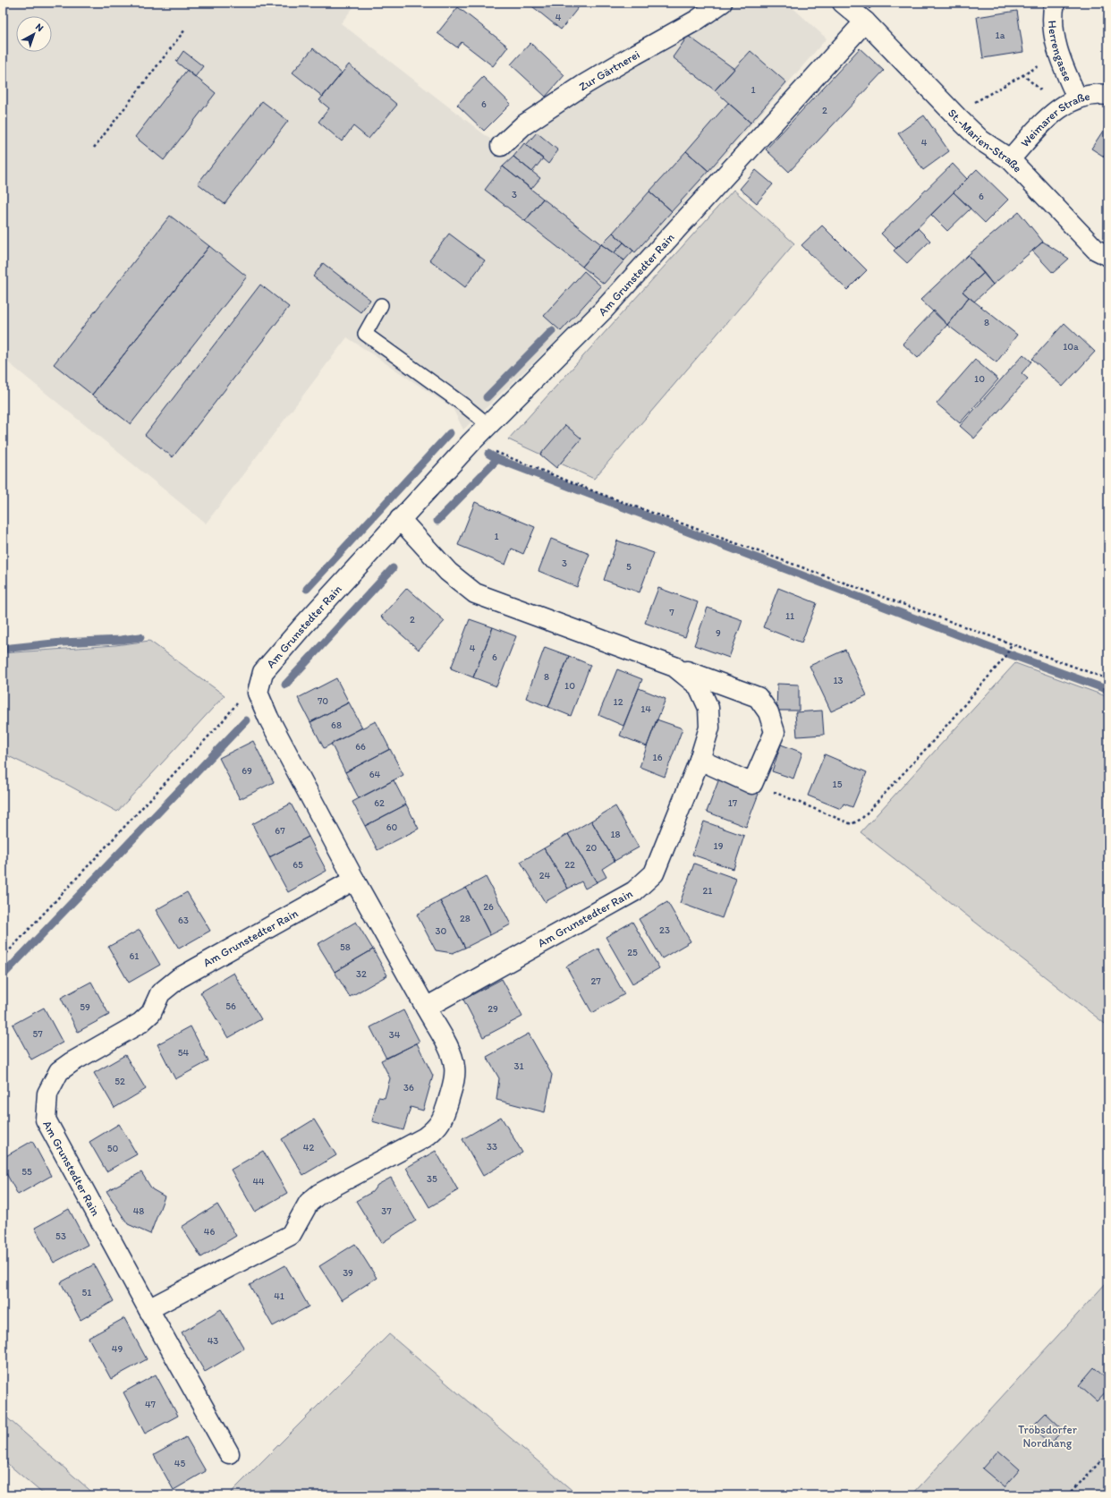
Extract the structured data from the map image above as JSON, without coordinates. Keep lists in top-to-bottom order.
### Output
{
  "streets": {
    "street": [
      "Herrengasse",
      "Zur Gärtnerei",
      "Weimarer Straße",
      "St.-Marien-Straße",
      "Am Grunstedter Rain"
    ]
  },
  "crossings": [
    ["Herrengasse", "Weimarer Straße"],
    ["Weimarer Straße", "St.-Marien-Straße"],
    ["St.-Marien-Straße", "Am Grunstedter Rain"]
  ],
  "parks": ["Tröbsdorfer Nordhang"],
  "house_numbers": [
    "4",
    "1a",
    "1",
    "6",
    "2",
    "4",
    "3",
    "6",
    "8",
    "10a",
    "10",
    "1",
    "3",
    "5",
    "7",
    "11",
    "2",
    "9",
    "4",
    "6",
    "8",
    "13",
    "10",
    "70",
    "12",
    "14",
    "68",
    "66",
    "16",
    "69",
    "64",
    "15",
    "62",
    "17",
    "60",
    "67",
    "18",
    "19",
    "20",
    "65",
    "22",
    "24",
    "21",
    "26",
    "28",
    "63",
    "23",
    "30",
    "58",
    "25",
    "61",
    "32",
    "27",
    "56",
    "59",
    "29",
    "57",
    "34",
    "54",
    "31",
    "52",
    "36",
    "33",
    "42",
    "50",
    "55",
    "35",
    "44",
    "48",
    "37",
    "46",
    "53",
    "39",
    "51",
    "41",
    "43",
    "49",
    "47",
    "45"
  ],
  "north": "top right"
}
